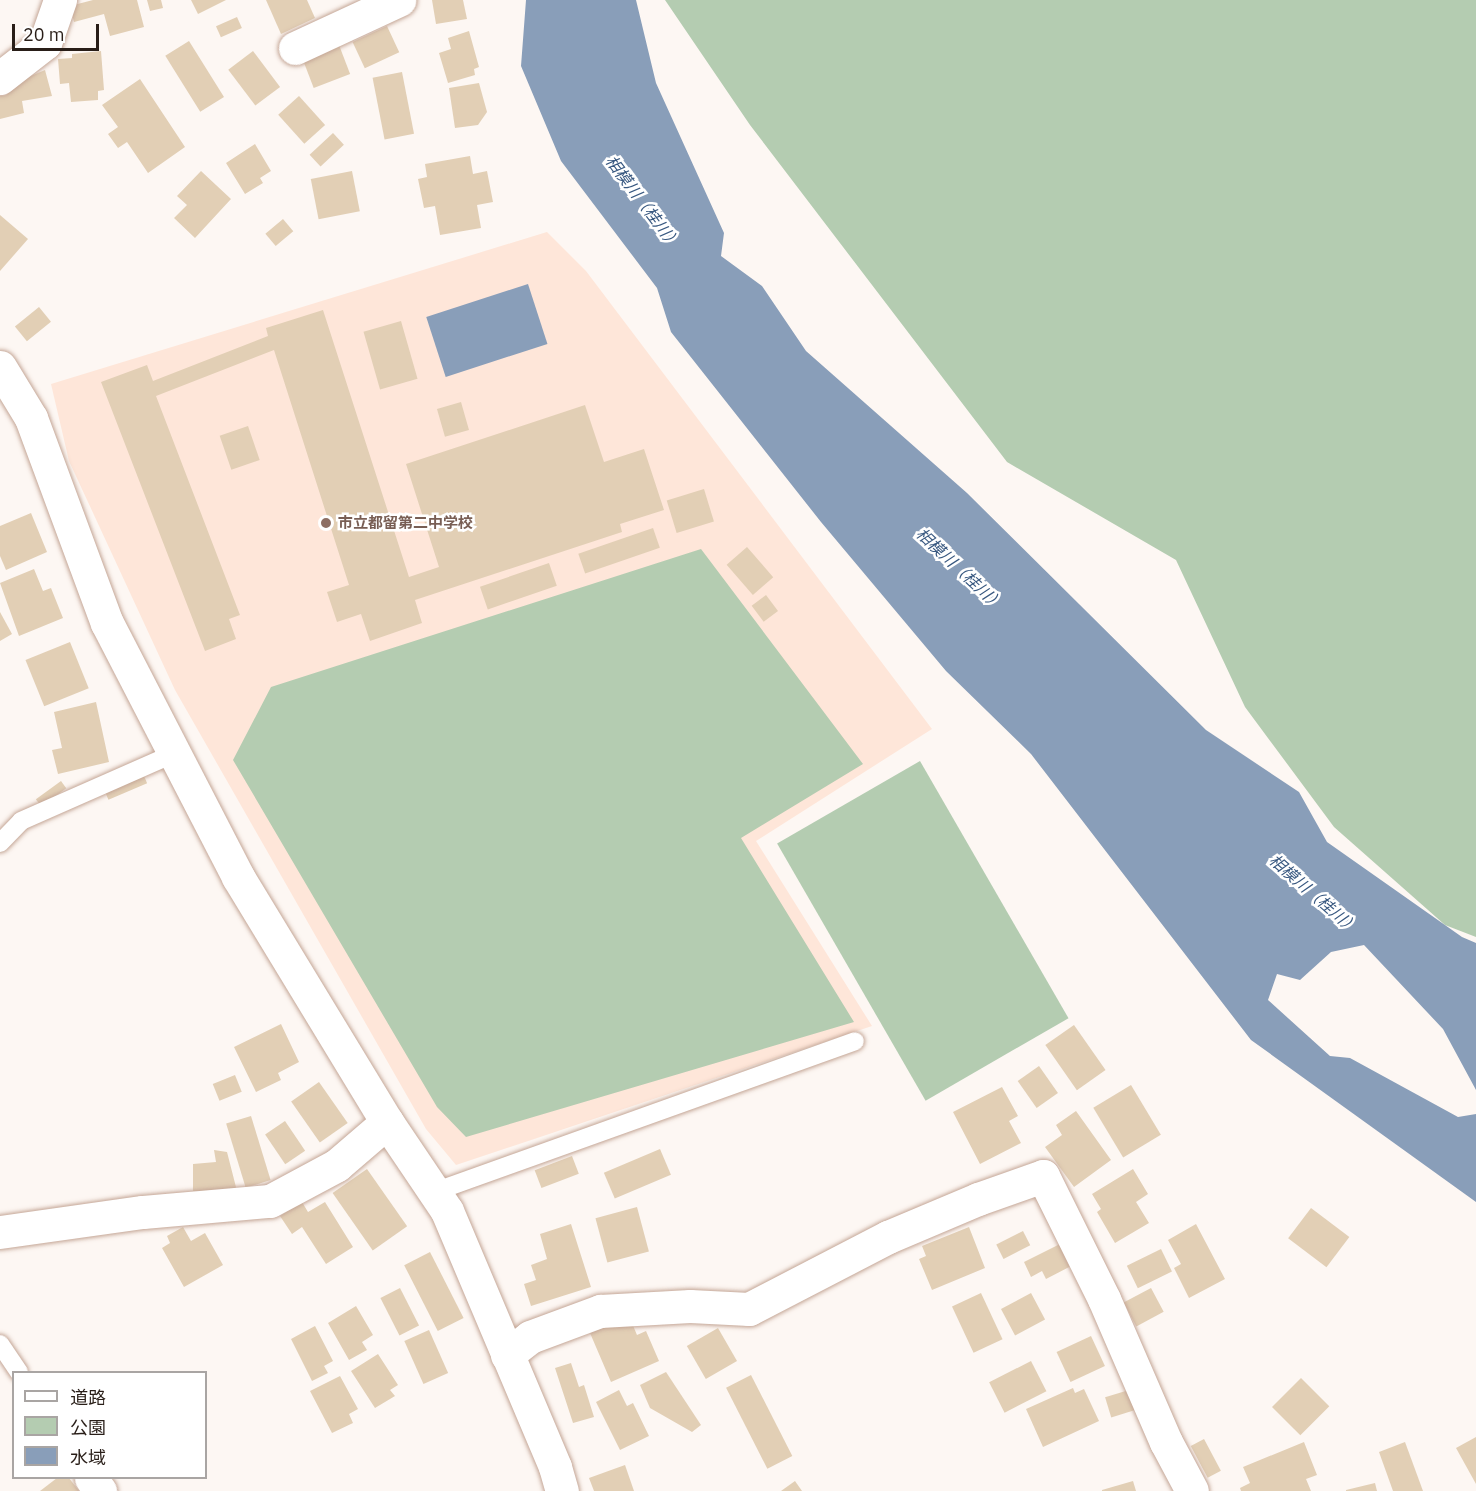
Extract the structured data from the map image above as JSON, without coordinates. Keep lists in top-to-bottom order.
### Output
{
  "water": ["相模川（桂川）"],
  "places": ["市立都留第二中学校"],
  "legend": ["道路", "公園", "水域"],
  "scale_bar": "20 m"
}
